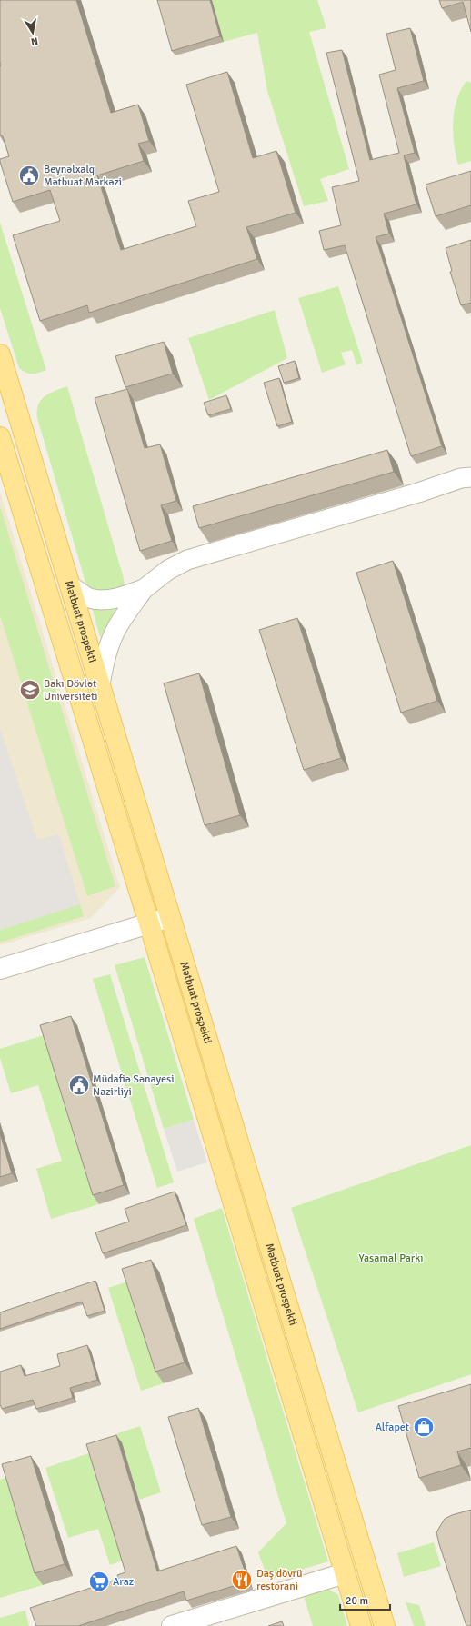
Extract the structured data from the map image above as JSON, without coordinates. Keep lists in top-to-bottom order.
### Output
{
  "streets": {
    "main road": ["Mətbuat prospekti"]
  },
  "parks": ["Yasamal Parkı"],
  "places": {
    "public building": ["Beynəlxalq Mətbuat Mərkəzi", "Müdafiə Sənayesi Nazirliyi"],
    "school or university": ["Bakı Dövlət Universiteti"],
    "shop": ["Alfapet"],
    "restaurant": ["Daş dövrü restorani"],
    "supermarket": ["Araz"]
  },
  "scale_bar": "20 m",
  "north": "bottom"
}
